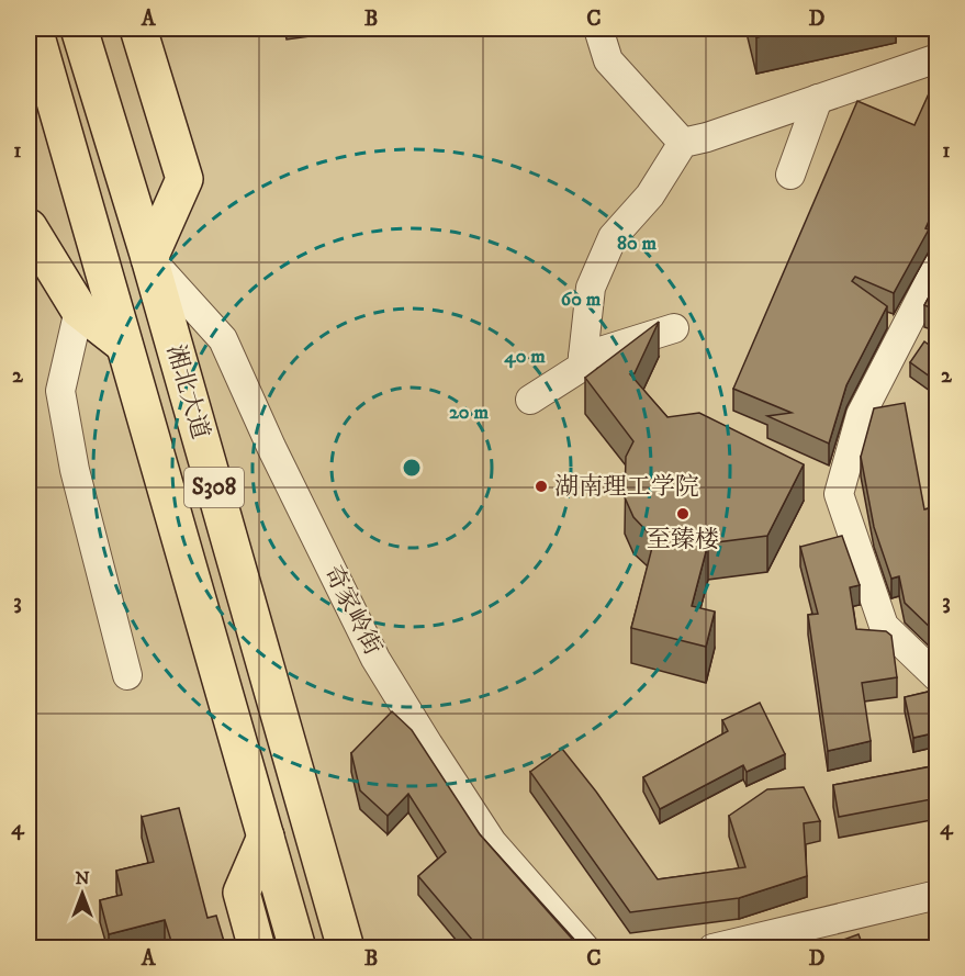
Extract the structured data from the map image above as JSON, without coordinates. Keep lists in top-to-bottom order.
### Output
{
  "streets": {
    "main road": ["湘北大道", "S308"],
    "street": ["奇家岭街"]
  },
  "crossings": [
    ["湘北大道", "奇家岭街"]
  ],
  "places": ["湖南理工学院", "至臻楼"],
  "north": "top",
  "grid": {
    "columns": [
      "A",
      "B",
      "C",
      "D"
    ],
    "rows": [
      "1",
      "2",
      "3",
      "4"
    ]
  },
  "rings": [
    "80 m",
    "60 m",
    "40 m",
    "20 m"
  ]
}
